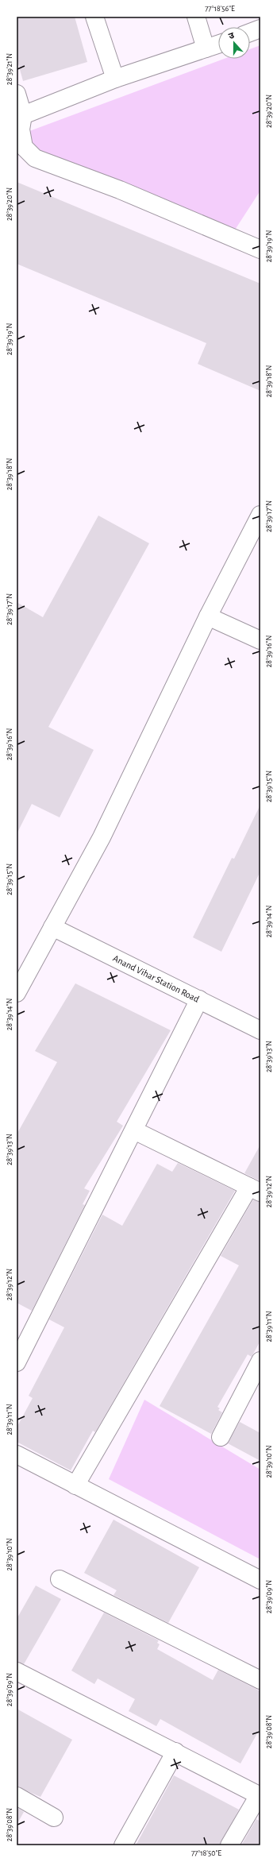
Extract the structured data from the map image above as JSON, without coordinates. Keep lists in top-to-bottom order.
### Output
{
  "streets": {
    "street": ["Anand Vihar Station Road"]
  },
  "north": "top",
  "coordinates": [
    "77°18'56\"E",
    "28°39'21\"N",
    "28°39'20\"N",
    "28°39'19\"N",
    "28°39'18\"N",
    "28°39'17\"N",
    "28°39'16\"N",
    "28°39'15\"N",
    "28°39'14\"N",
    "28°39'13\"N",
    "28°39'12\"N",
    "28°39'11\"N",
    "28°39'10\"N",
    "28°39'09\"N",
    "28°39'08\"N",
    "77°18'50\"E"
  ]
}
